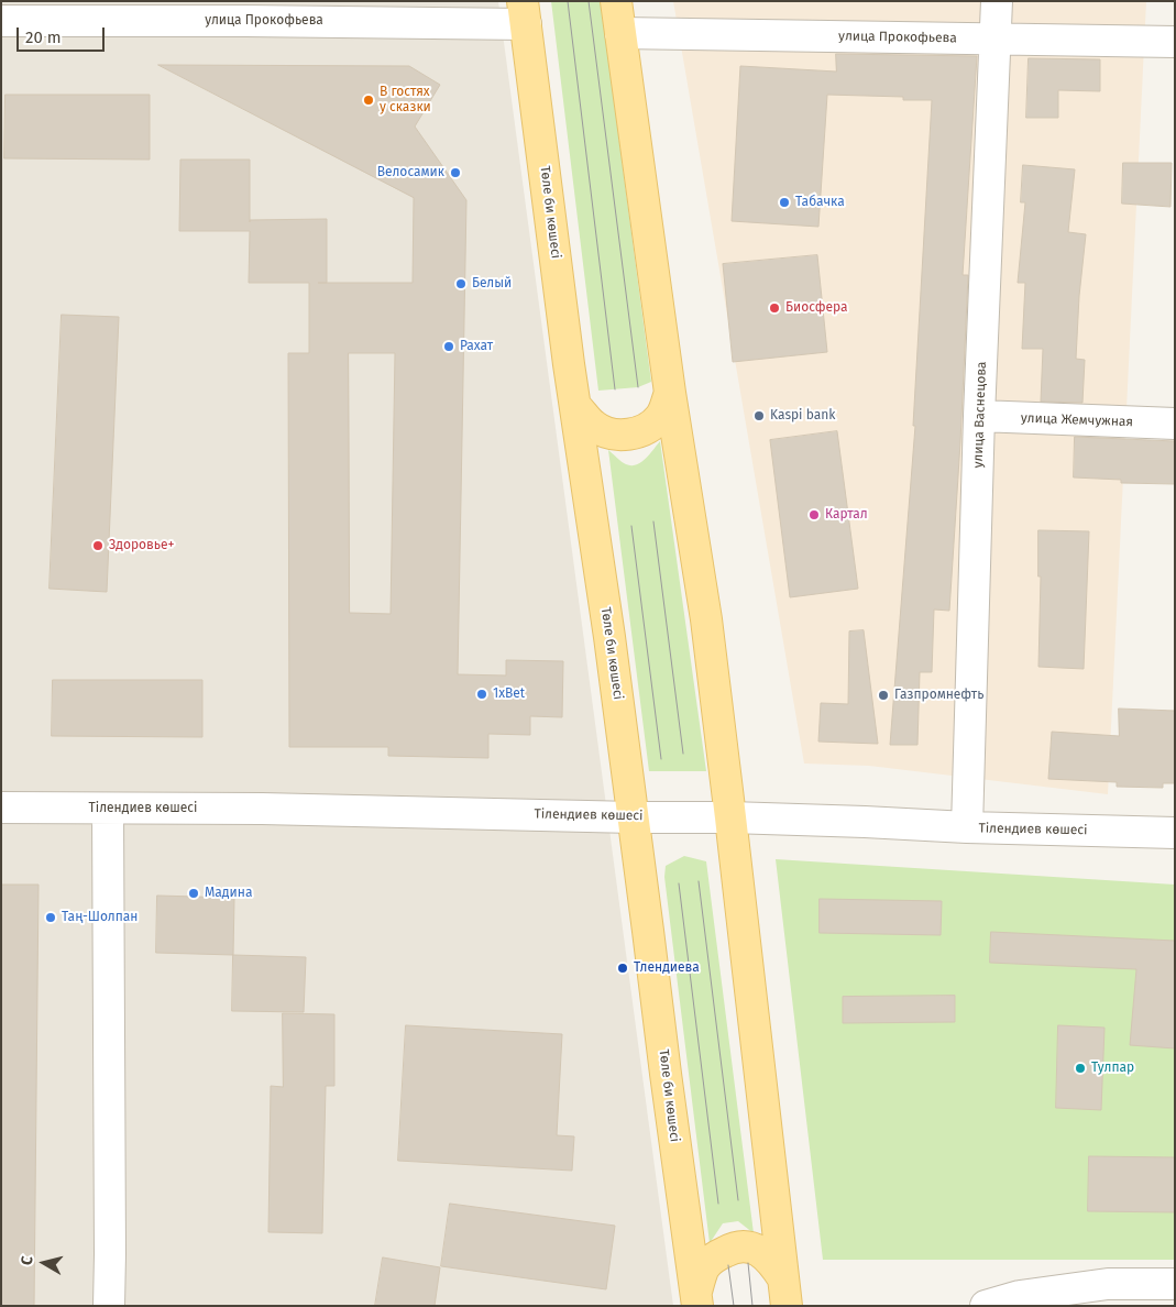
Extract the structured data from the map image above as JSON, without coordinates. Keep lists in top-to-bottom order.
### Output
{
  "streets": {
    "main road": ["Төле би көшесі"],
    "street": [
      "улица Прокофьева",
      "улица Васнецова",
      "улица Жемчужная",
      "Тілендиев көшесі"
    ]
  },
  "crossings": [
    ["улица Прокофьева", "Төле би көшесі"],
    ["улица Прокофьева", "улица Васнецова"],
    ["Төле би көшесі", "Тілендиев көшесі"],
    ["улица Васнецова", "улица Жемчужная"],
    ["улица Васнецова", "Тілендиев көшесі"]
  ],
  "places": [
    "В гостях у сказки",
    "Велосамик",
    "Табачка",
    "Белый",
    "Биосфера",
    "Рахат",
    "Kaspi bank",
    "Картал",
    "Здоровье+",
    "1xBet",
    "Газпромнефть",
    "Мадина",
    "Таң-Шолпан",
    "Тлендиева",
    "Тулпар"
  ],
  "scale_bar": "20 m",
  "north": "left"
}
